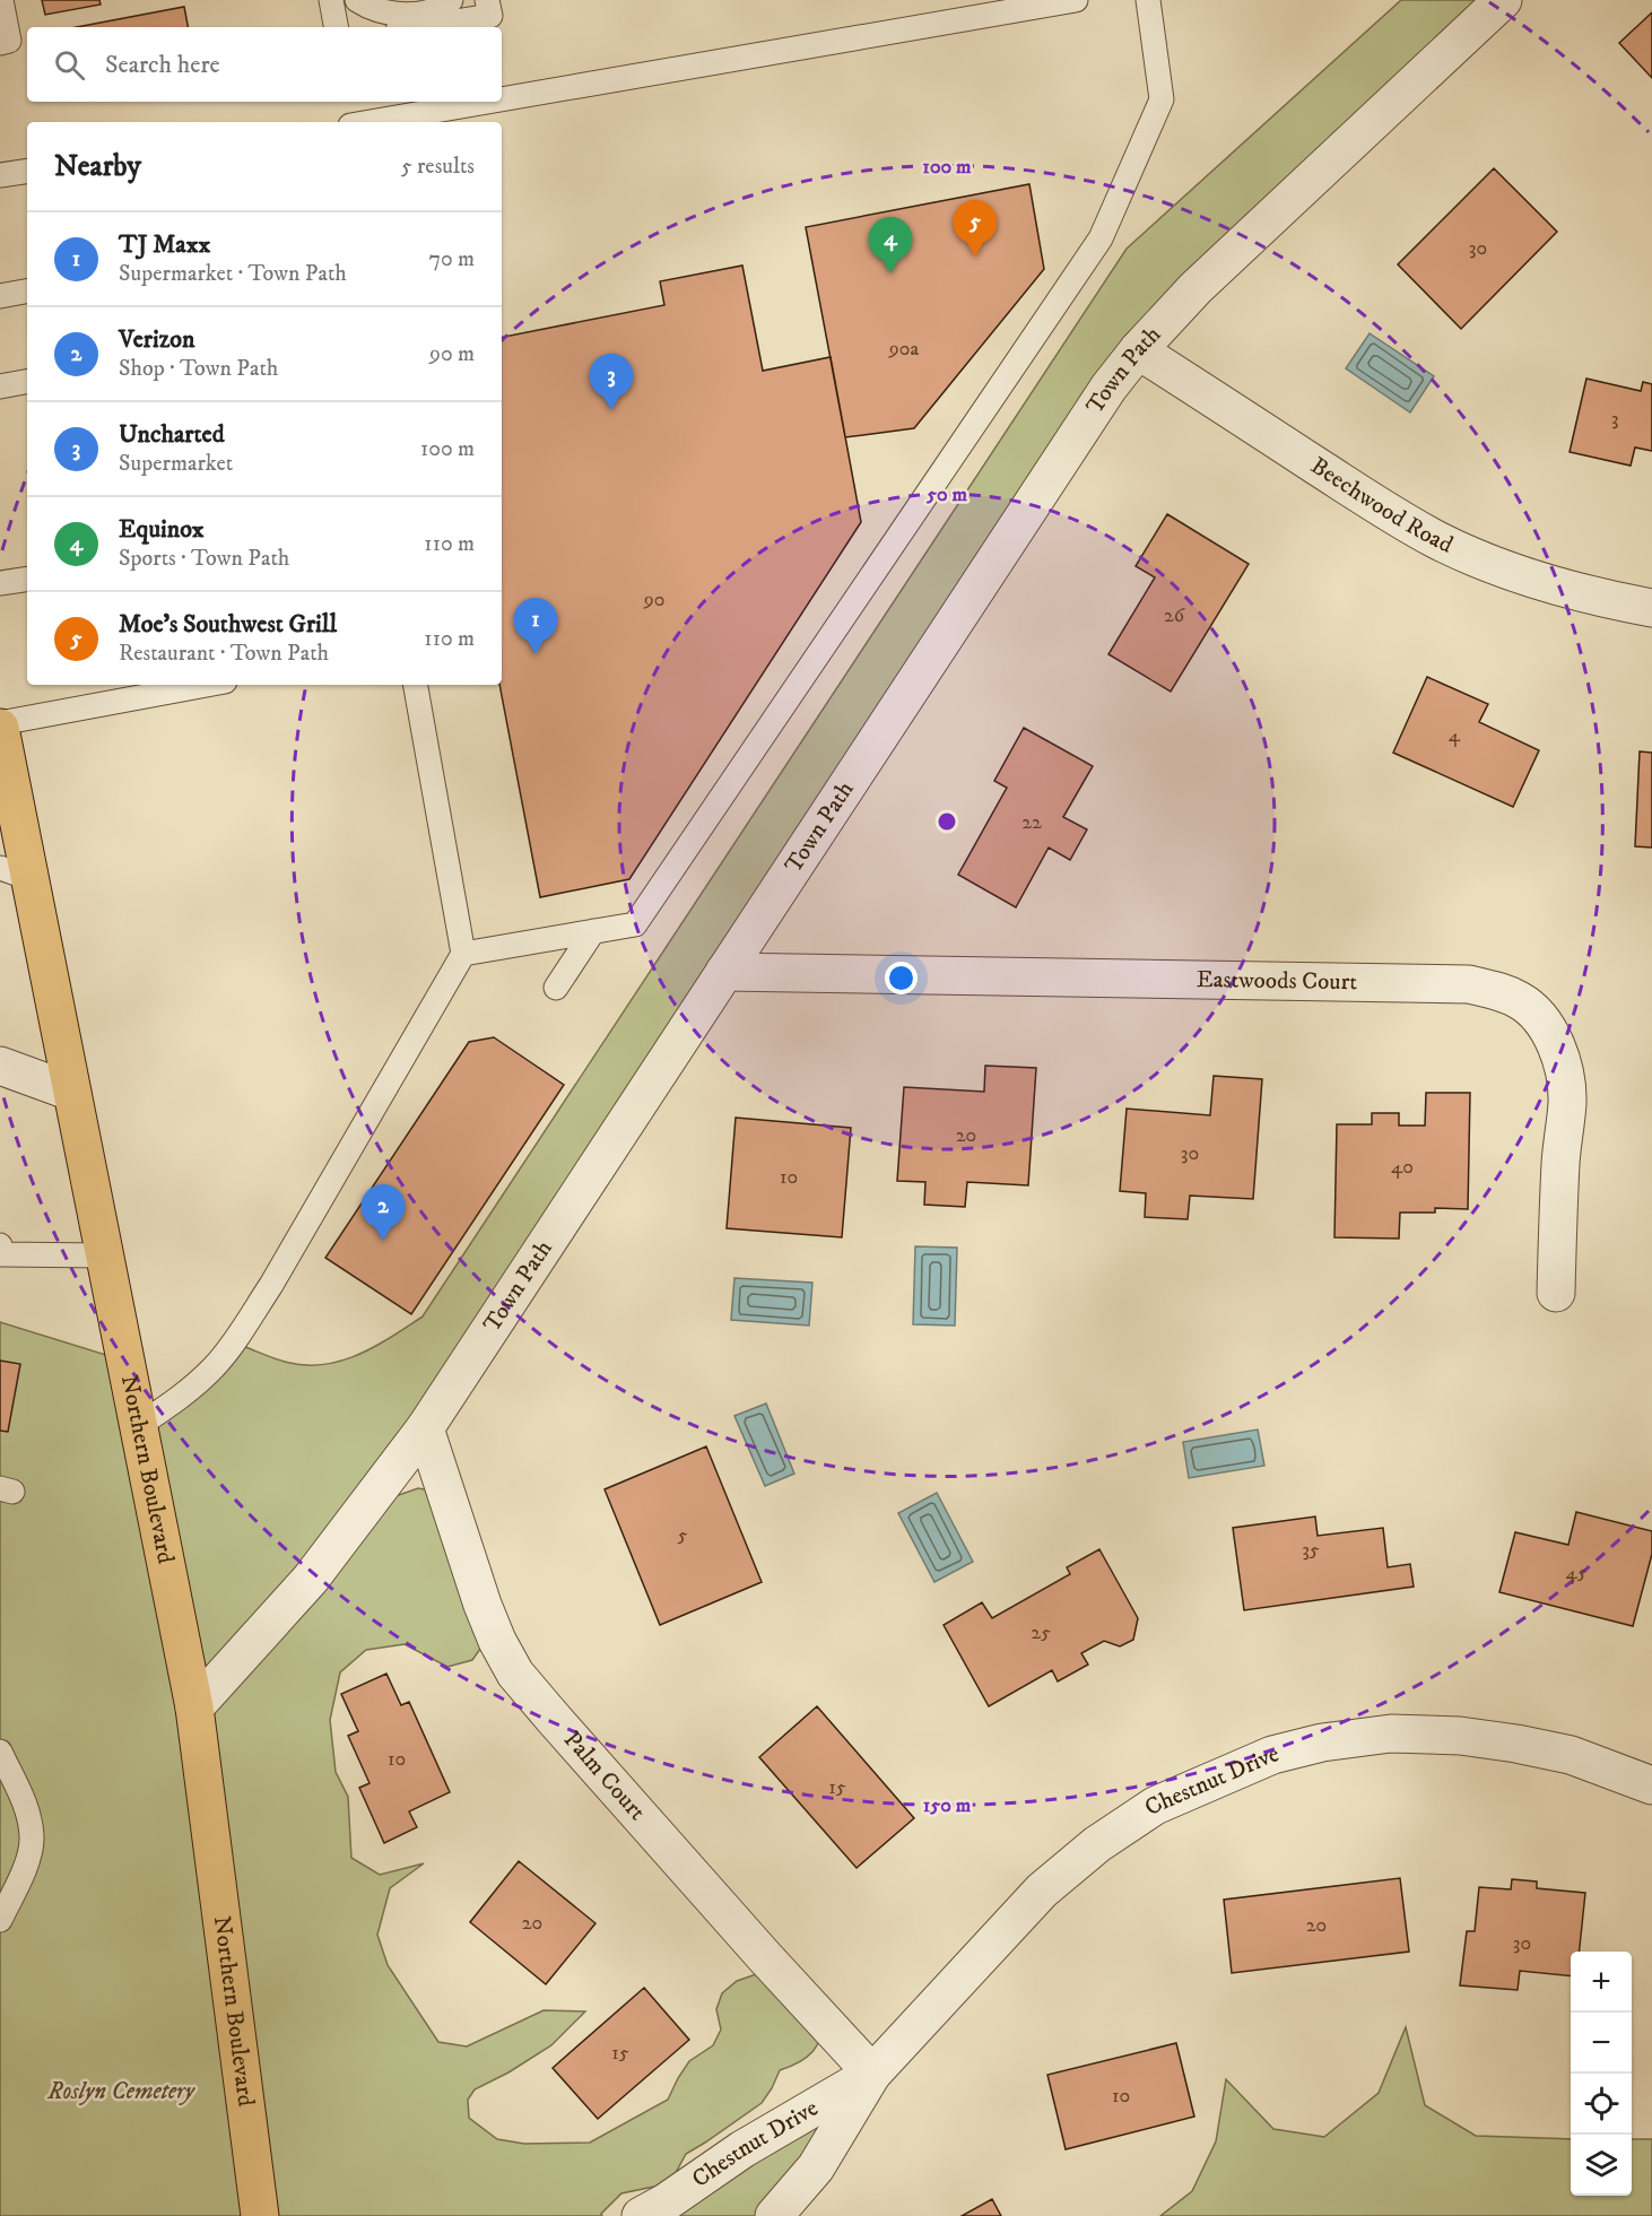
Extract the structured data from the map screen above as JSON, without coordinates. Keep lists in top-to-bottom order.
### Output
{
  "streets": {
    "main road": ["Northern Boulevard"],
    "street": [
      "Town Path",
      "Beechwood Road",
      "Eastwoods Court",
      "Palm Court",
      "Chestnut Drive"
    ]
  },
  "crossings": [
    ["Town Path", "Beechwood Road"],
    ["Town Path", "Eastwoods Court"],
    ["Town Path", "Northern Boulevard"],
    ["Town Path", "Palm Court"],
    ["Palm Court", "Chestnut Drive"]
  ],
  "parks": ["Roslyn Cemetery"],
  "house_numbers": [
    "30",
    "90a",
    "3",
    "90",
    "26",
    "4",
    "22",
    "20",
    "30",
    "40",
    "10",
    "5",
    "35",
    "45",
    "25",
    "10",
    "15",
    "20",
    "20",
    "30",
    "15",
    "10"
  ],
  "page": {
    "search": "Search here",
    "heading": ["Nearby", "5 results"],
    "pins": [
      "5",
      "4",
      "3",
      "1",
      "2"
    ],
    "list": [
      {
        "mark": "1",
        "name": "TJ Maxx",
        "note": "Supermarket · Town Path",
        "value": "70 m"
      },
      {
        "mark": "2",
        "name": "Verizon",
        "note": "Shop · Town Path",
        "value": "90 m"
      },
      {
        "mark": "3",
        "name": "Uncharted",
        "note": "Supermarket",
        "value": "100 m"
      },
      {
        "mark": "4",
        "name": "Equinox",
        "note": "Sports · Town Path",
        "value": "110 m"
      },
      {
        "mark": "5",
        "name": "Moe's Southwest Grill",
        "note": "Restaurant · Town Path",
        "value": "110 m"
      }
    ],
    "map_buttons": ["+", "−"]
  },
  "rings": ["100 m", "50 m", "150 m"]
}
